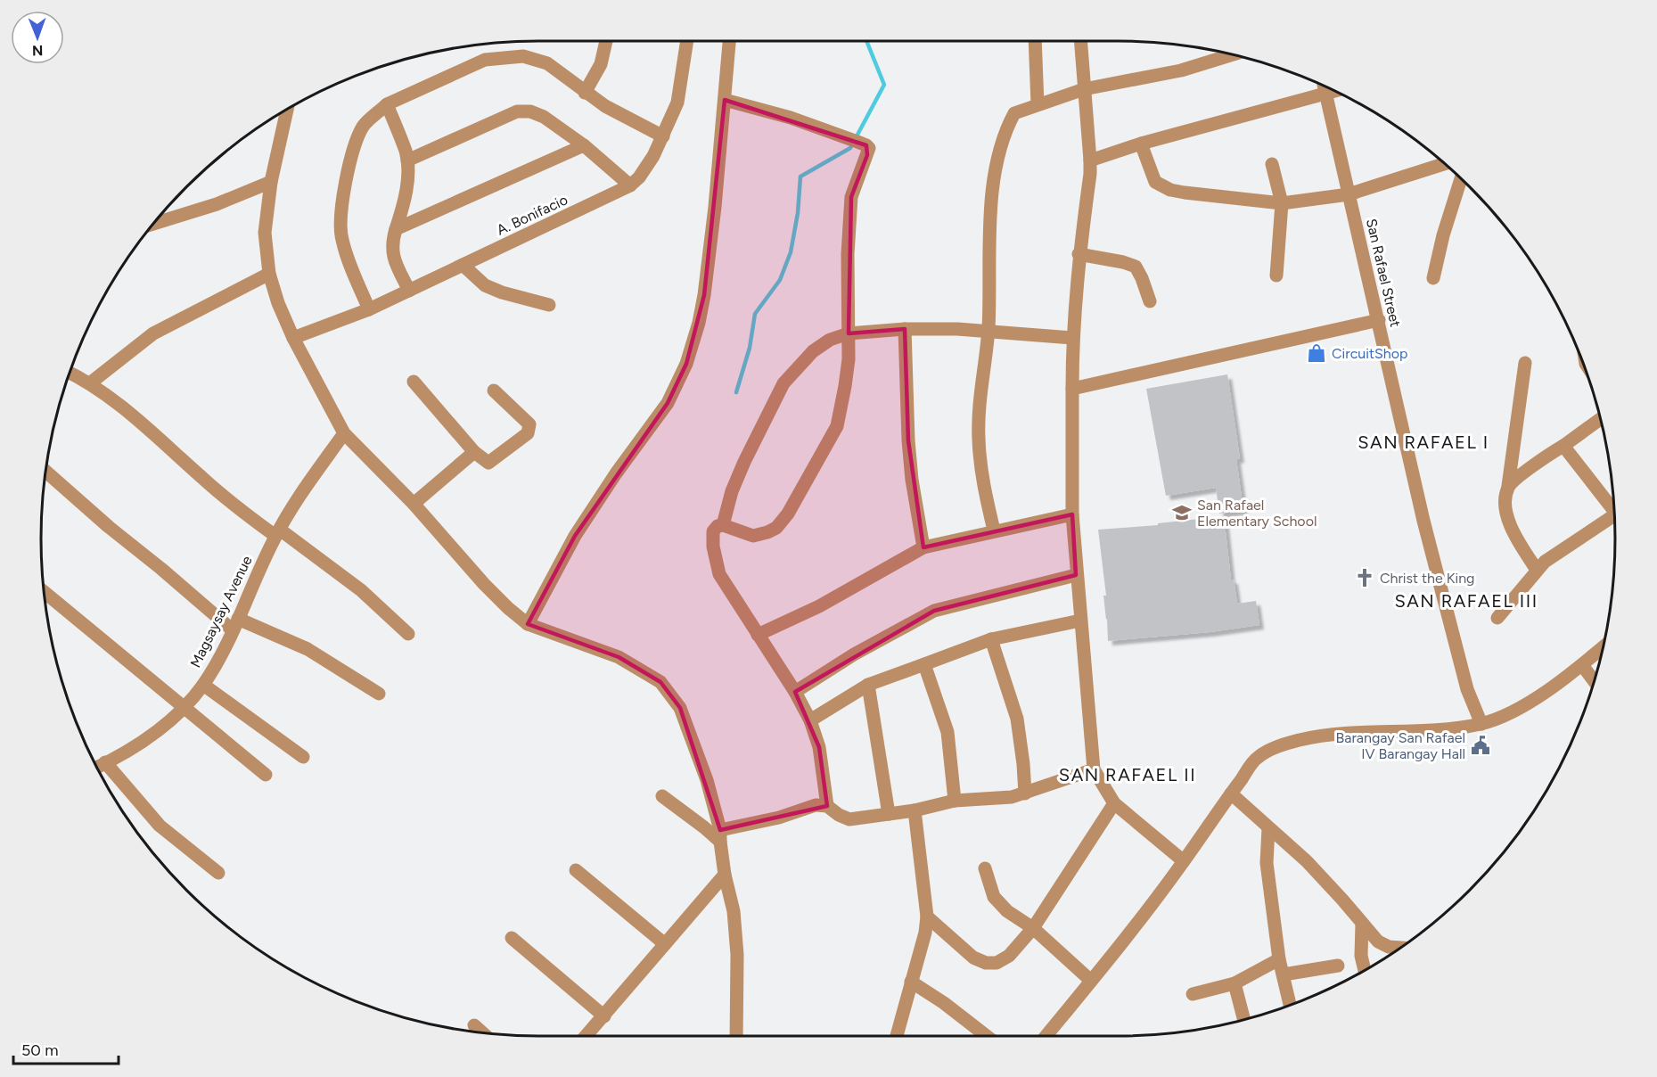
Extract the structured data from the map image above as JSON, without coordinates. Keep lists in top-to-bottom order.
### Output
{
  "streets": {
    "street": ["A. Bonifacio", "San Rafael Street", "Magsaysay Avenue"]
  },
  "districts": ["SAN RAFAEL I", "SAN RAFAEL III", "SAN RAFAEL II"],
  "places": {
    "shop": ["CircuitShop"],
    "school or university": ["San Rafael Elementary School"],
    "church": ["Christ the King"],
    "public building": ["Barangay San Rafael IV Barangay Hall"]
  },
  "scale_bar": "50 m",
  "north": "bottom"
}
